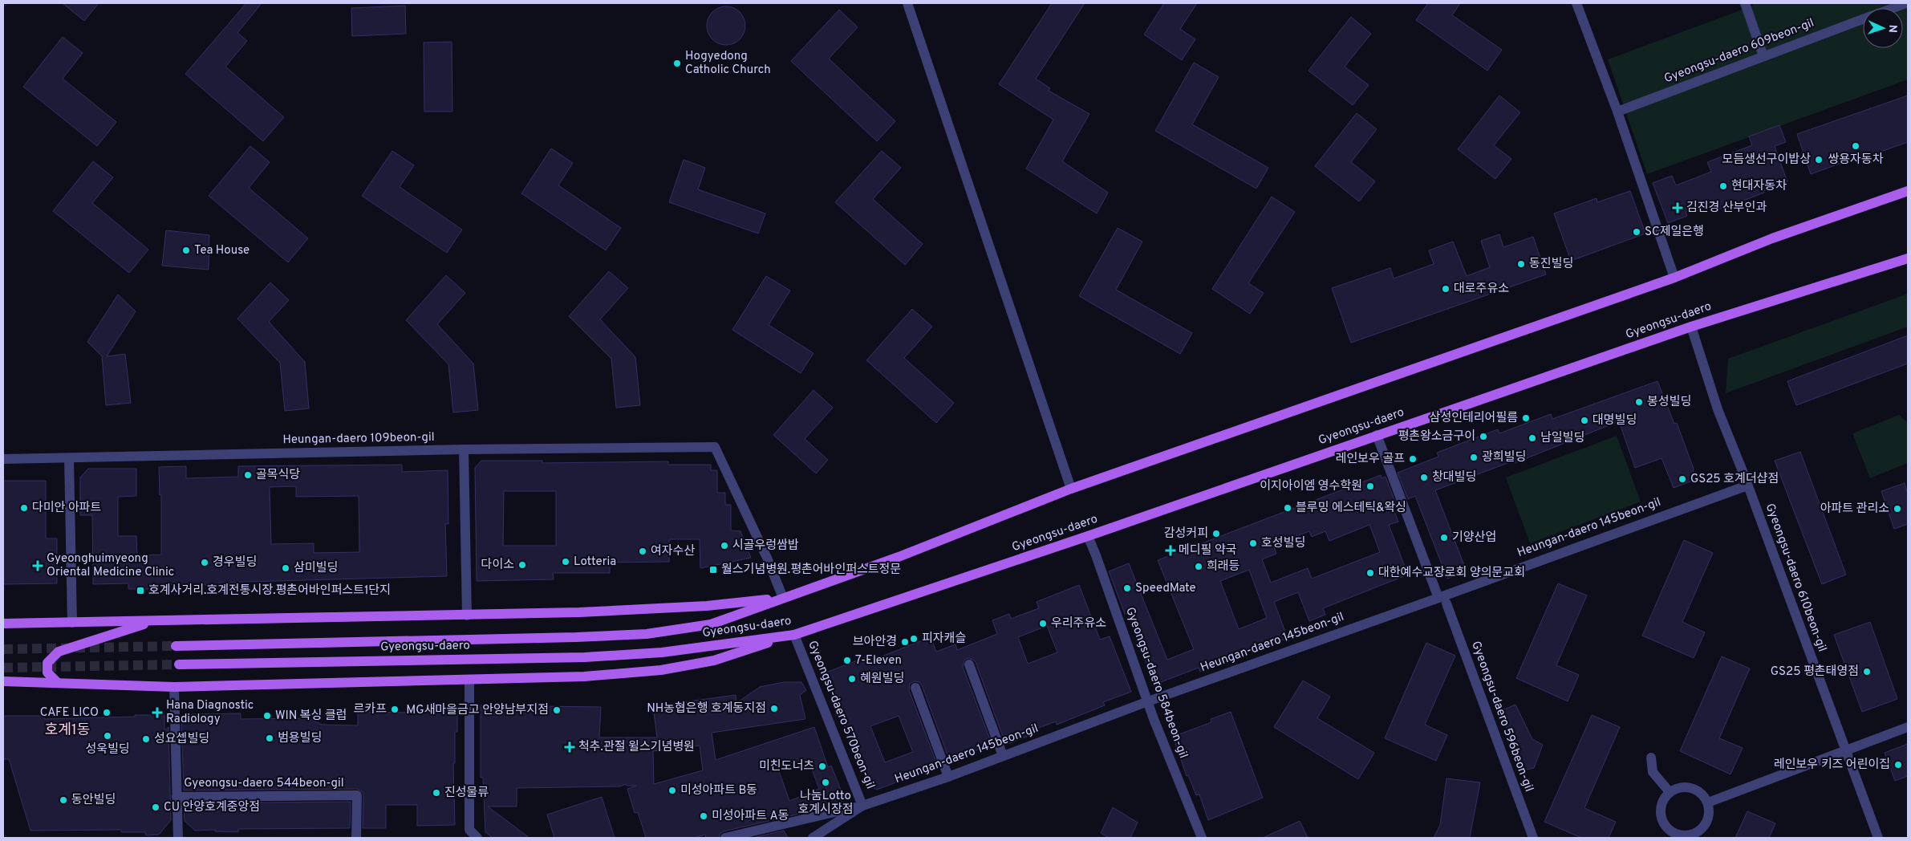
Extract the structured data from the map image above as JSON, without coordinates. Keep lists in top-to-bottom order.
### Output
{
  "streets": {
    "main road": ["Gyeongsu-daero"],
    "street": [
      "Gyeongsu-daero 609beon-gil",
      "Heungan-daero 109beon-gil",
      "Heungan-daero 145beon-gil",
      "Gyeongsu-daero 610beon-gil",
      "Gyeongsu-daero 584beon-gil",
      "Gyeongsu-daero 570beon-gil",
      "Gyeongsu-daero 596beon-gil",
      "Gyeongsu-daero 544beon-gil"
    ]
  },
  "crossings": [
    ["Gyeongsu-daero", "Heungan-daero 109beon-gil"],
    ["Gyeongsu-daero", "Gyeongsu-daero 610beon-gil"],
    ["Gyeongsu-daero", "Gyeongsu-daero 584beon-gil"],
    ["Gyeongsu-daero", "Gyeongsu-daero 570beon-gil"],
    ["Gyeongsu-daero", "Gyeongsu-daero 596beon-gil"],
    ["Heungan-daero 145beon-gil", "Gyeongsu-daero 610beon-gil"],
    ["Heungan-daero 145beon-gil", "Gyeongsu-daero 584beon-gil"],
    ["Heungan-daero 145beon-gil", "Gyeongsu-daero 570beon-gil"],
    ["Heungan-daero 145beon-gil", "Gyeongsu-daero 596beon-gil"]
  ],
  "districts": ["호계1동"],
  "places": {
    "other": [
      "Hogyedong Catholic Church",
      "쌍용자동차",
      "모듬생선구이밥상",
      "현대자동차",
      "SC제일은행",
      "Tea House",
      "동진빌딩",
      "대로주유소",
      "봉성빌딩",
      "삼성인테리어필름",
      "대명빌딩",
      "평촌왕소금구이",
      "남일빌딩",
      "광희빌딩",
      "레인보우 골프",
      "골목식당",
      "창대빌딩",
      "GS25 호계더샵점",
      "이지아이엠 영수학원",
      "다미안 아파트",
      "블루밍 에스테틱&왁싱",
      "아파트 관리소",
      "감성커피",
      "기양산업",
      "호성빌딩",
      "시골우렁쌈밥",
      "여자수산",
      "Lotteria",
      "경우빌딩",
      "다이소",
      "희래등",
      "삼미빌딩",
      "대한예수교장로회 양의문교회",
      "SpeedMate",
      "우리주유소",
      "피자캐슬",
      "브아안경",
      "7-Eleven",
      "GS25 평촌태영점",
      "혜원빌딩",
      "NH농협은행 호계동지점",
      "르카프",
      "MG새마을금고 안양남부지점",
      "CAFE LICO",
      "WIN 복싱 클럽",
      "성욱빌딩",
      "범용빌딩",
      "성요셉빌딩",
      "레인보우 키즈 어린이집",
      "미친도너츠",
      "나눔Lotto 호계시장점",
      "미성아파트 B동",
      "진성물류",
      "동안빌딩",
      "CU 안양호계중앙점",
      "미성아파트 A동"
    ],
    "health": [
      "김진경 산부인과",
      "메디필 약국",
      "Gyeonghuimyeong Oriental Medicine Clinic",
      "Hana Diagnostic Radiology",
      "척추.관절 윌스기념병원"
    ],
    "transit": ["월스기념병원.평촌어바인퍼스트정문", "호계사거리.호계전통시장.평촌어바인퍼스트1단지"]
  },
  "north": "right"
}
